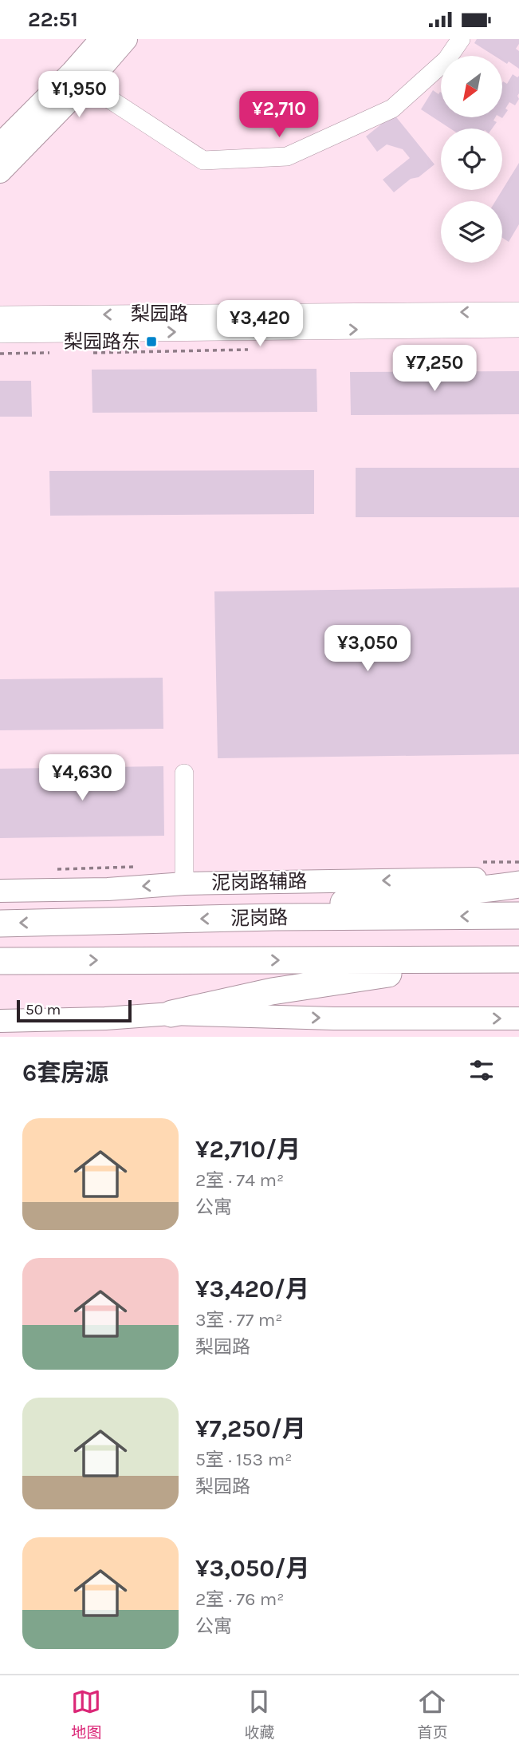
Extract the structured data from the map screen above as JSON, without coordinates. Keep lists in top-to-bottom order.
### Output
{
  "streets": {
    "highway": ["泥岗路"],
    "main road": ["泥岗路辅路"],
    "street": ["梨园路"]
  },
  "places": {
    "transit": ["梨园路东"]
  },
  "scale_bar": "50 m",
  "north": "bottom left",
  "page": {
    "status": "22:51",
    "price": [
      "¥1,950",
      "¥2,710",
      "¥3,420",
      "¥7,250",
      "¥3,050",
      "¥4,630"
    ],
    "scale": "50 m",
    "heading": "6套房源",
    "list": [
      {
        "name": "¥2,710/月",
        "note": "2室 · 74 m² · 公寓"
      },
      {
        "name": "¥3,420/月",
        "note": "3室 · 77 m² · 梨园路"
      },
      {
        "name": "¥7,250/月",
        "note": "5室 · 153 m² · 梨园路"
      },
      {
        "name": "¥3,050/月",
        "note": "2室 · 76 m² · 公寓"
      }
    ],
    "tabs": ["地图", "收藏", "首页"]
  }
}
